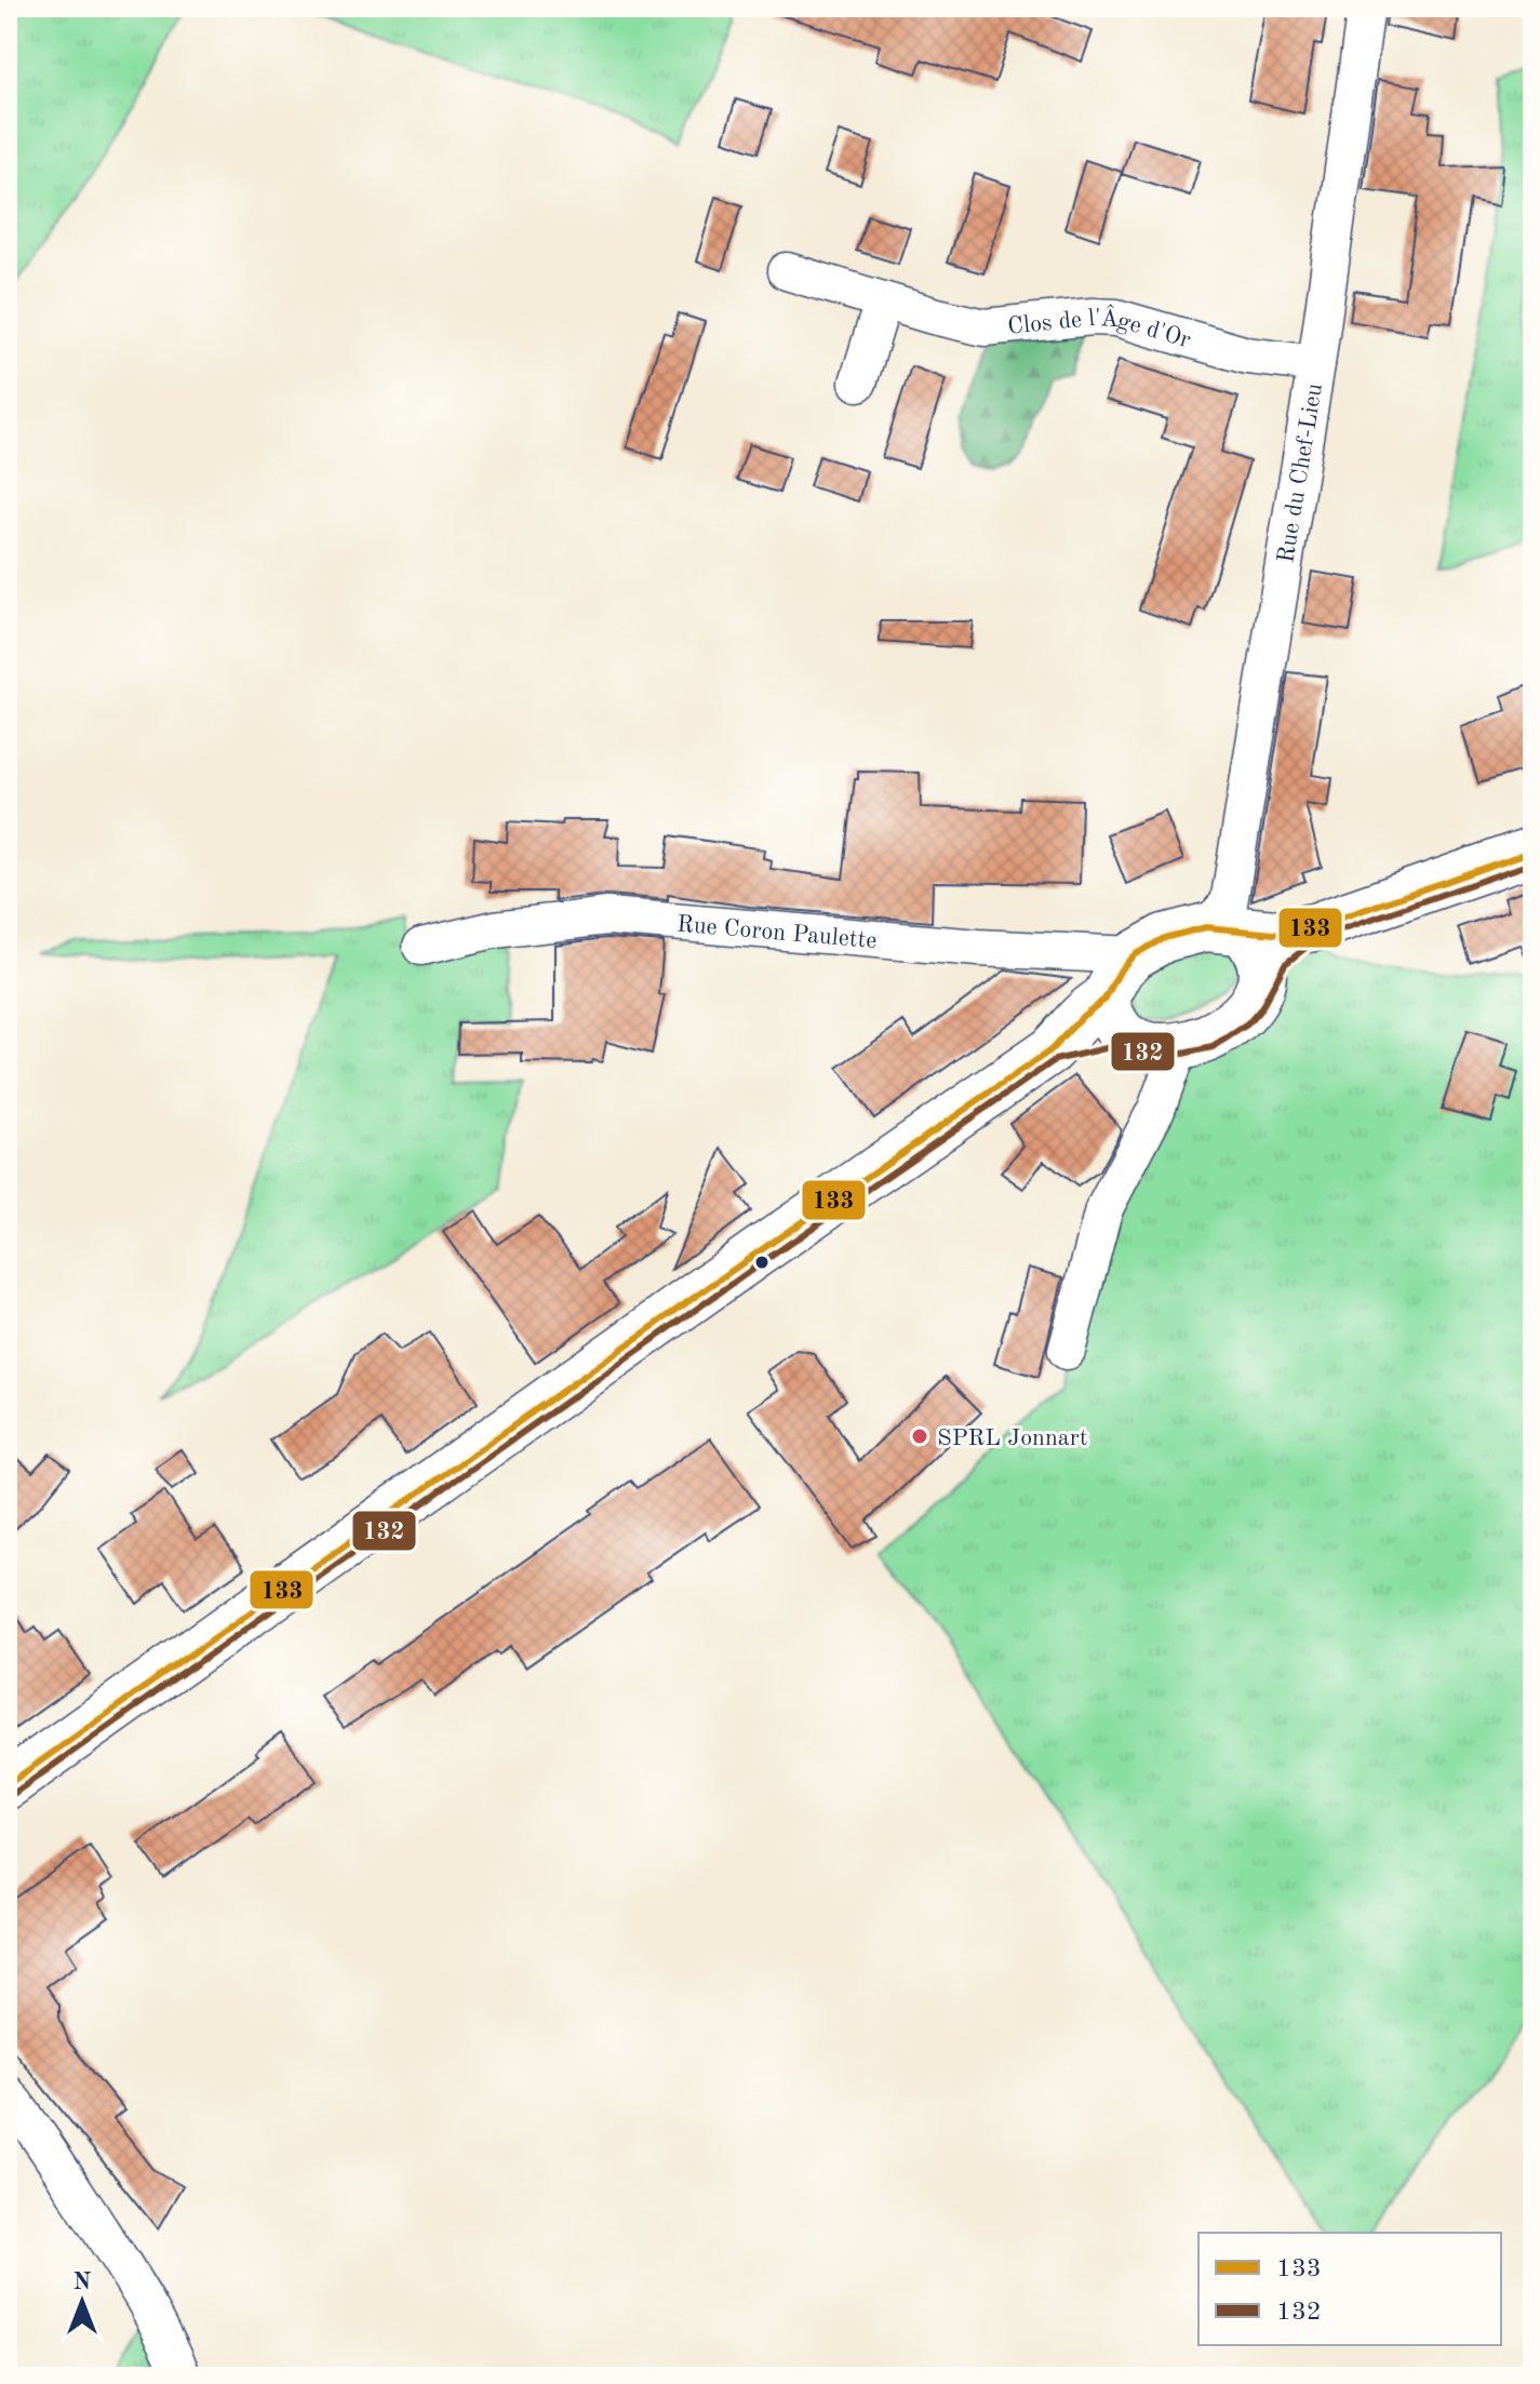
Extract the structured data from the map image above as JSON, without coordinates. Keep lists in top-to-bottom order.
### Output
{
  "streets": {
    "street": ["Clos de l'Âge d'Or", "Rue du Chef-Lieu", "Rue Coron Paulette"]
  },
  "crossings": [
    ["Clos de l'Âge d'Or", "Rue du Chef-Lieu"],
    ["Rue du Chef-Lieu", "Rue Coron Paulette"]
  ],
  "places": ["SPRL Jonnart"],
  "lines": ["transit line 133", "transit line 132"],
  "legend": ["133", "132"],
  "north": "top"
}
